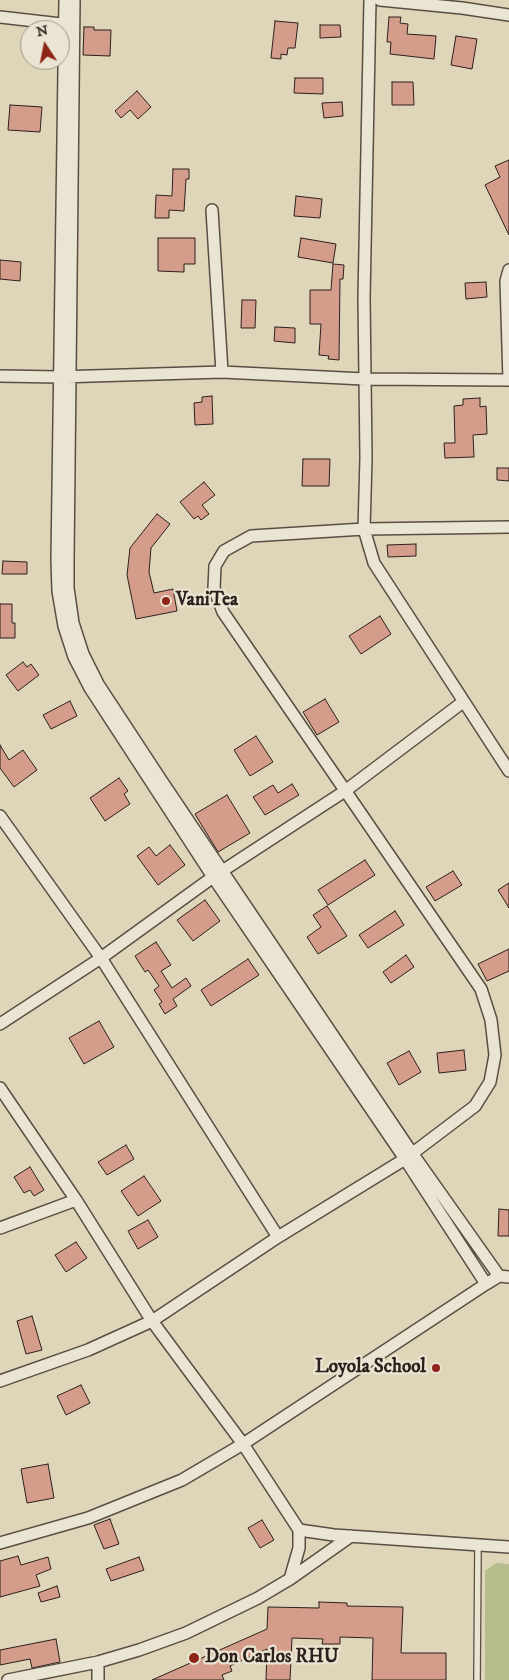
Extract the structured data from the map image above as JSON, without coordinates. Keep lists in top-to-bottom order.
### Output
{
  "places": ["VaniTea", "Loyola School", "Don Carlos RHU"],
  "north": "top"
}
